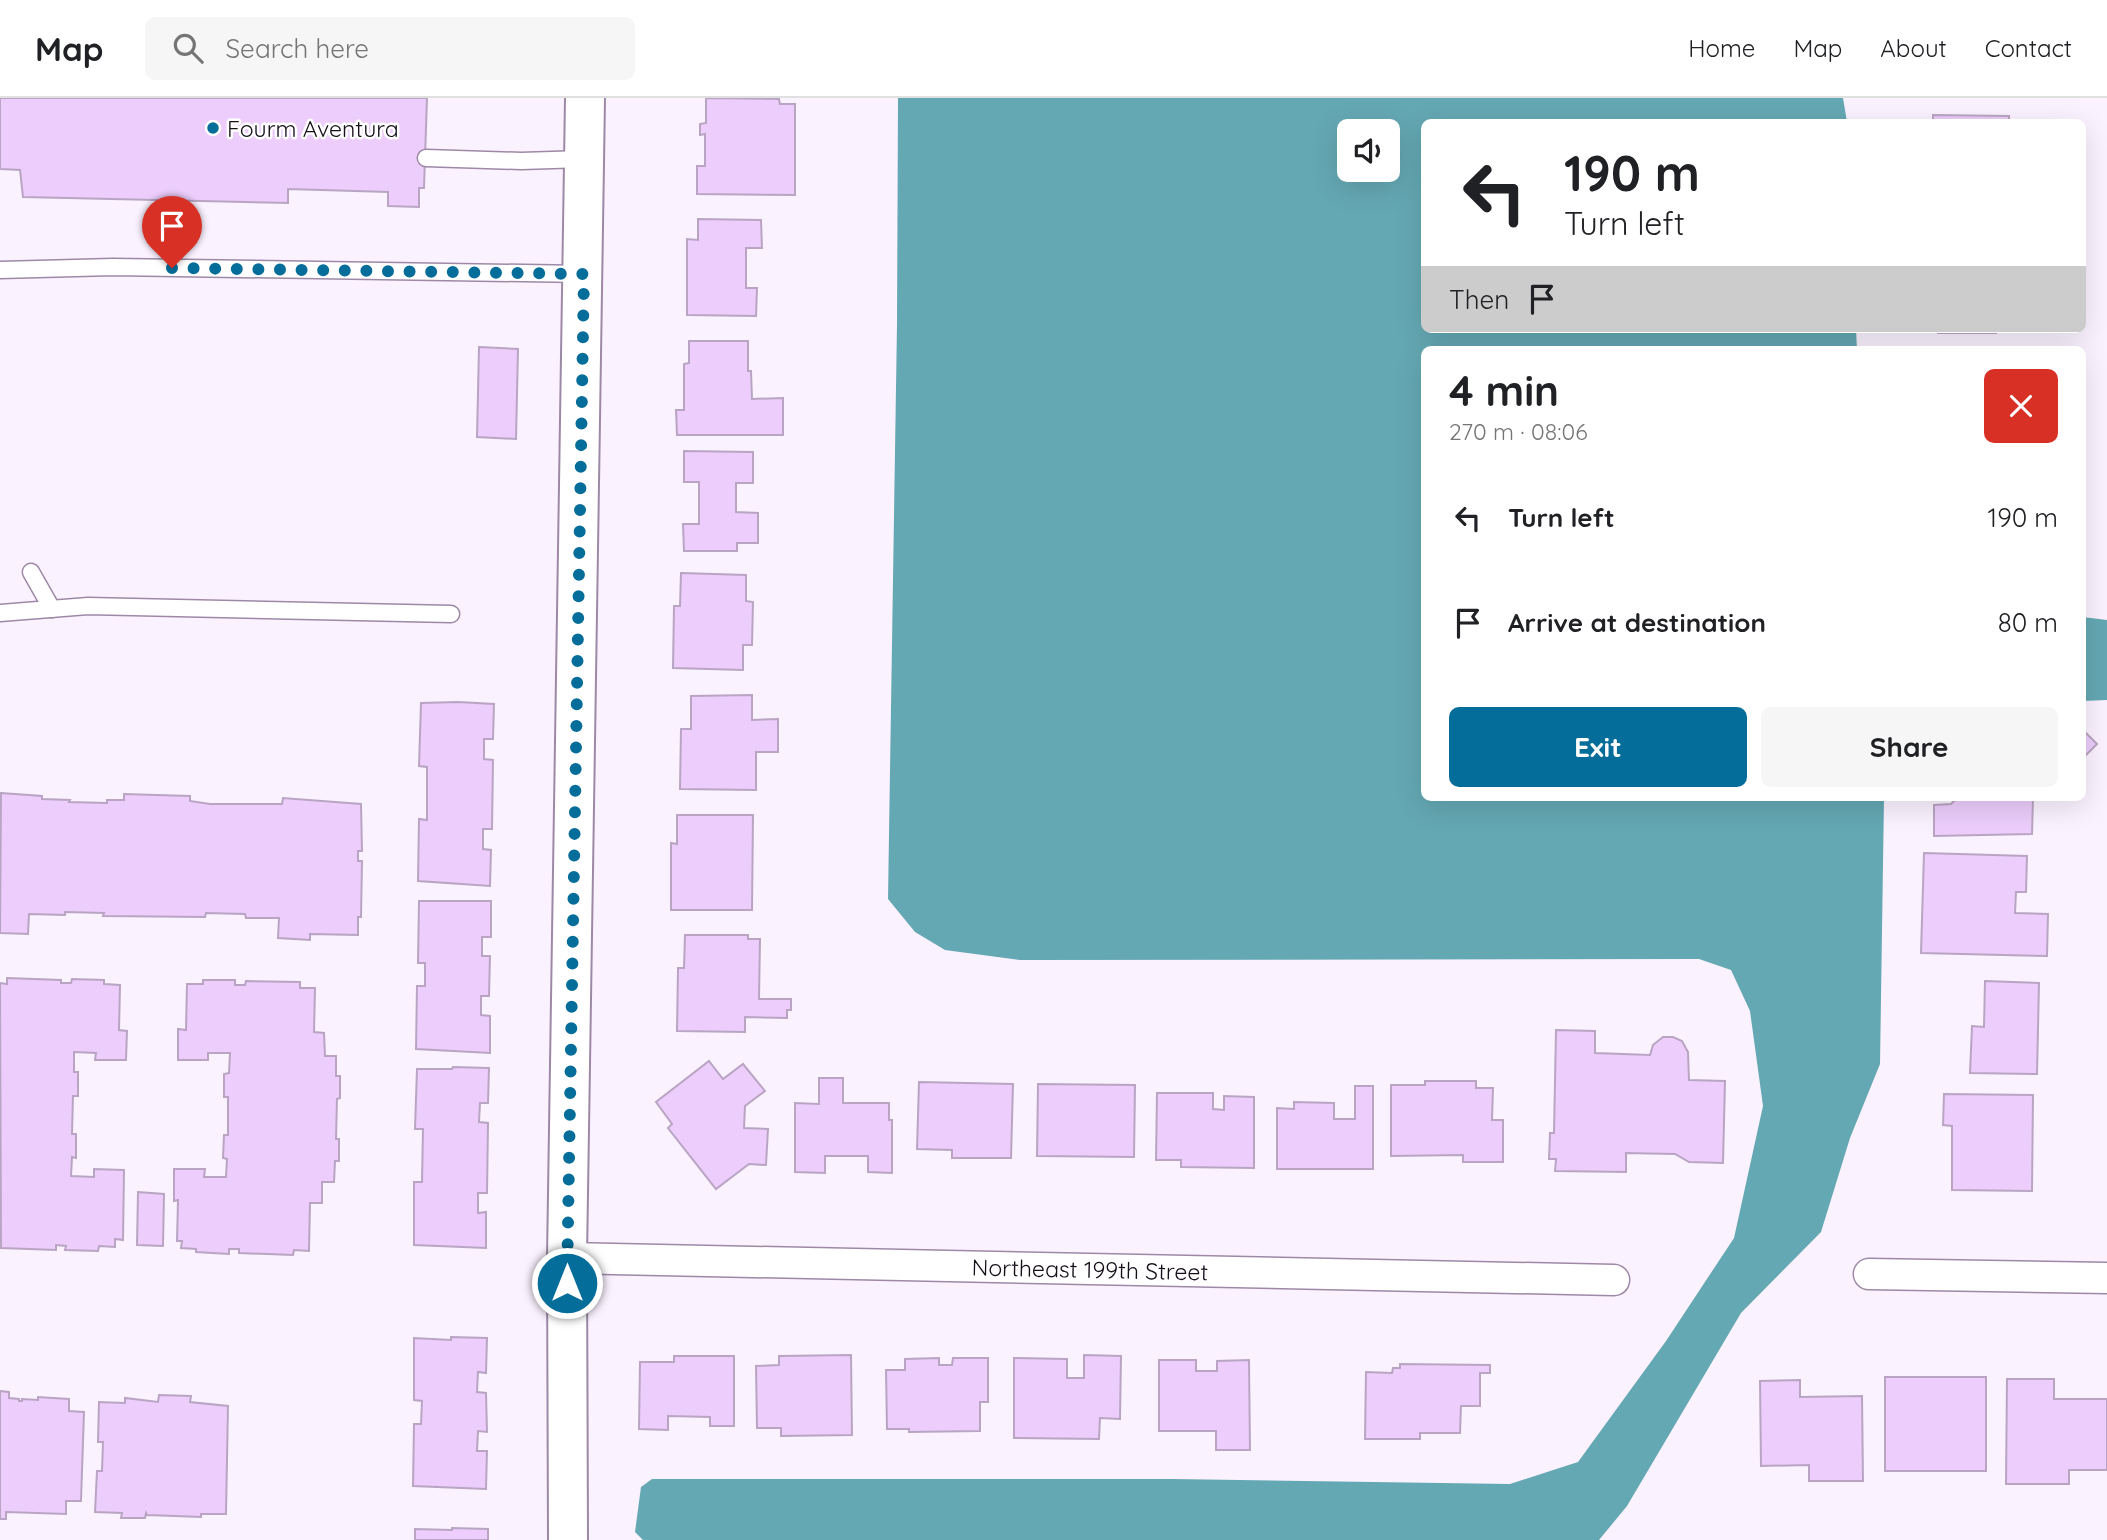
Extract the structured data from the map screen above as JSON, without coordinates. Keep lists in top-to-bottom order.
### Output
{
  "streets": {
    "street": ["Northeast 199th Street"]
  },
  "places": ["Fourm Aventura"],
  "page": {
    "header": "Map",
    "search": "Search here",
    "nav": [
      "Home",
      "Map",
      "About",
      "Contact"
    ],
    "turn": ["190 m", "Turn left"],
    "then": "Then",
    "heading": ["4 min", "270 m · 08:06"],
    "list": [
      {
        "name": "Turn left",
        "value": "190 m"
      },
      {
        "name": "Arrive at destination",
        "value": "80 m"
      }
    ],
    "buttons": ["Exit", "Share"]
  }
}
